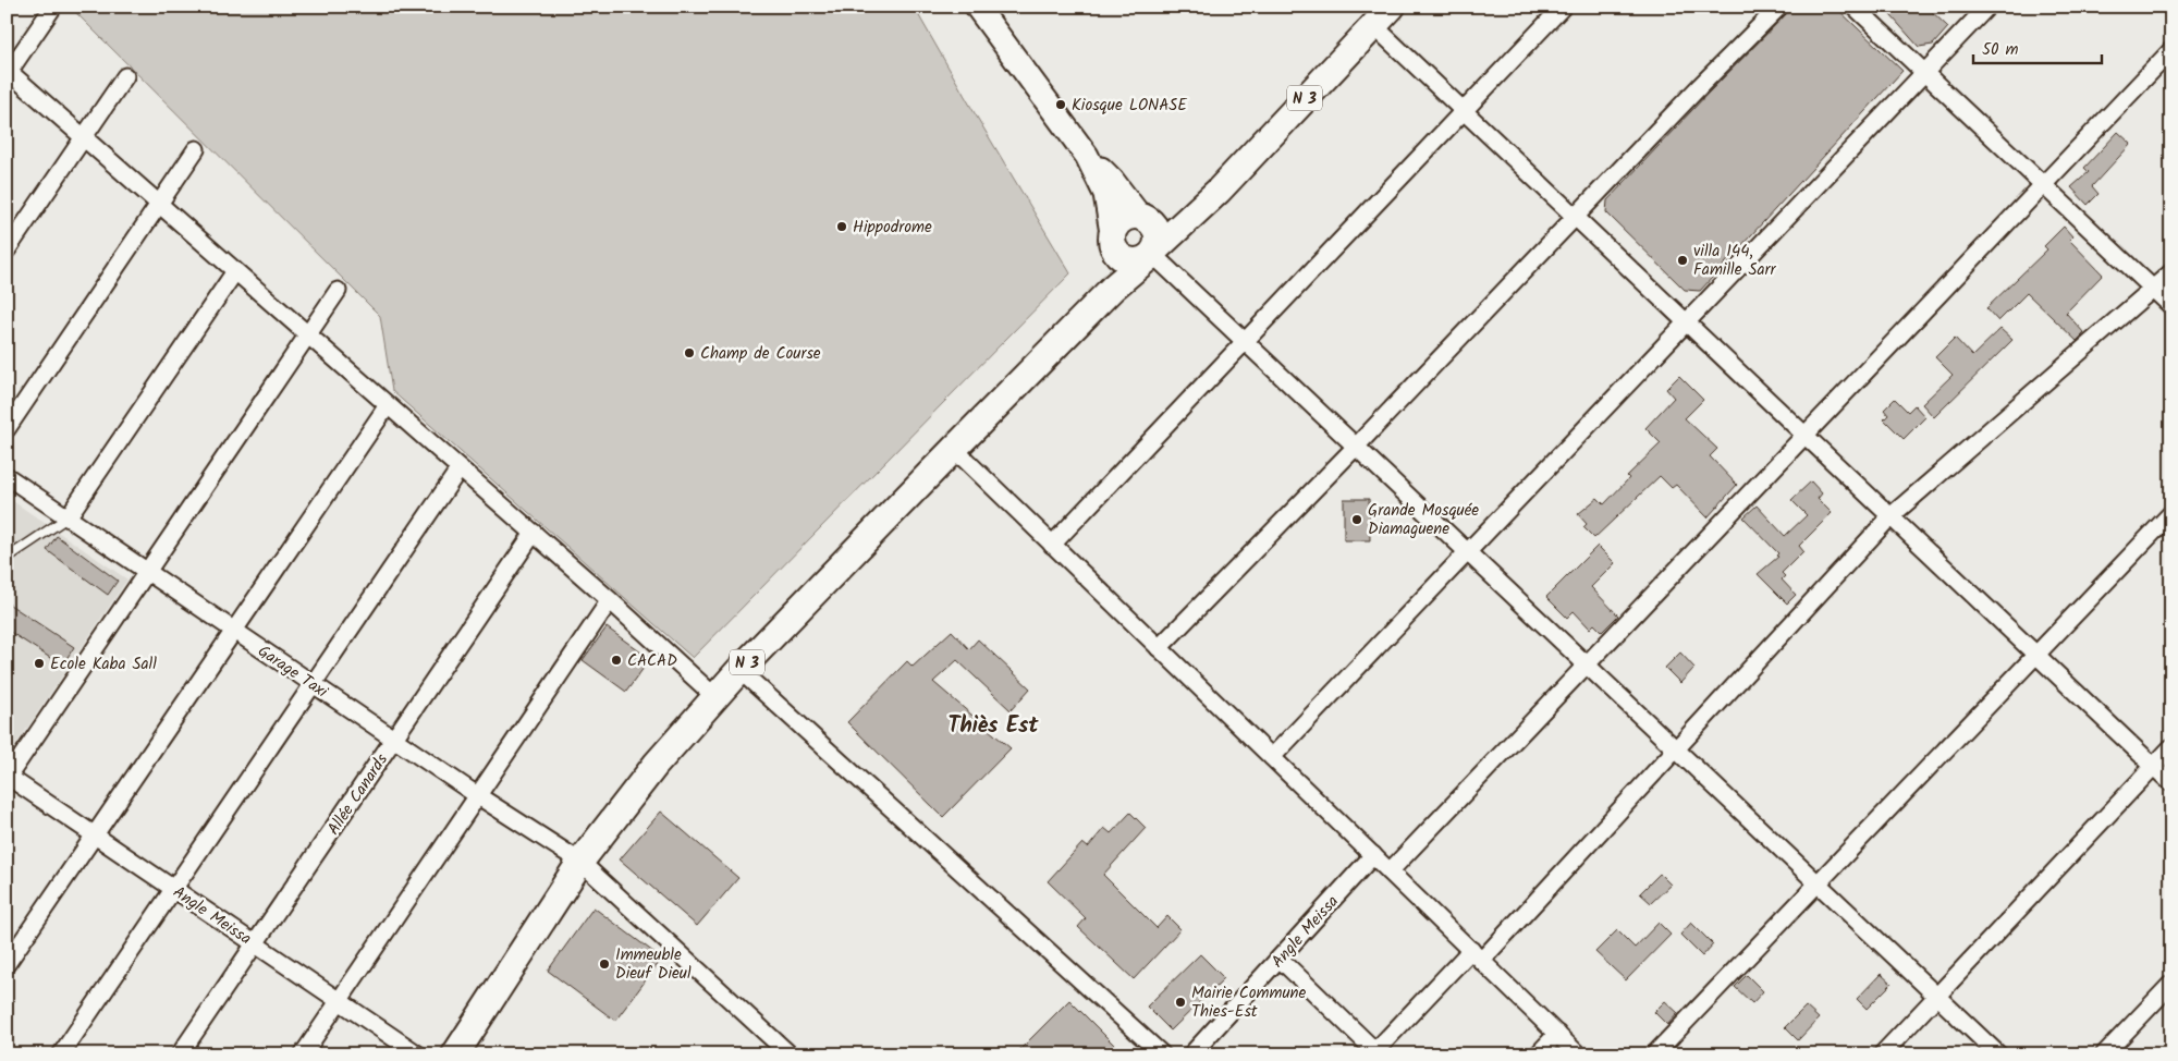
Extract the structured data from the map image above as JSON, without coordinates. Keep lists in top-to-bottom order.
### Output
{
  "streets": {
    "main road": ["N 3"],
    "street": ["Garage Taxi", "Allée Canards", "Angle Meissa"]
  },
  "crossings": [
    ["N 3", "Garage Taxi"],
    ["Garage Taxi", "Allée Canards"],
    ["Allée Canards", "Angle Meissa"]
  ],
  "districts": ["Thiès Est"],
  "places": [
    "Kiosque LONASE",
    "Hippodrome",
    "villa 144, Famille Sarr",
    "Champ de Course",
    "Grande Mosquée Diamaguene",
    "CACAD",
    "Ecole Kaba Sall",
    "Immeuble Dieuf Dieul",
    "Mairie Commune Thies-Est"
  ],
  "scale_bar": "50 m"
}
